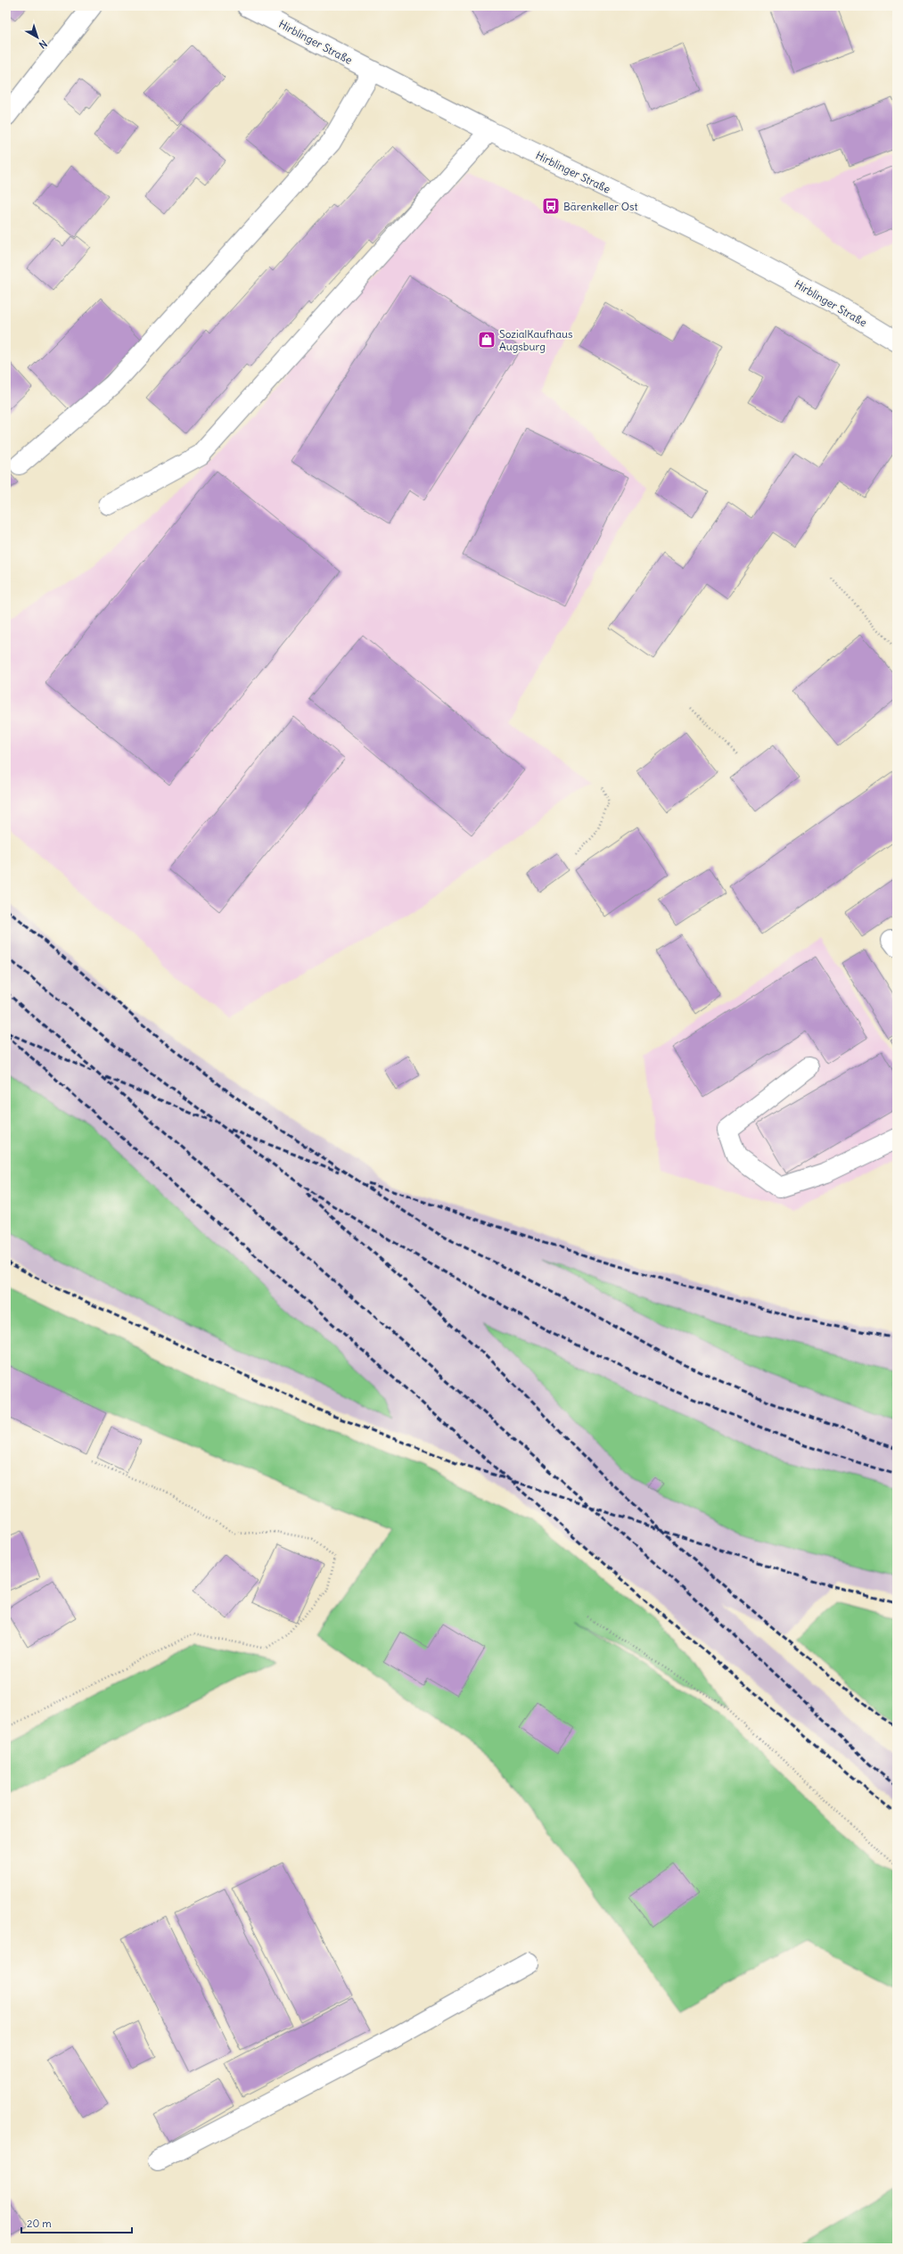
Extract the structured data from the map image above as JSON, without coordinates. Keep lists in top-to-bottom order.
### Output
{
  "streets": {
    "street": ["Hirblinger Straße"]
  },
  "places": {
    "bus stop": ["Bärenkeller Ost"],
    "shop": ["SozialKaufhaus Augsburg"]
  },
  "scale_bar": "20 m",
  "north": "bottom right"
}
